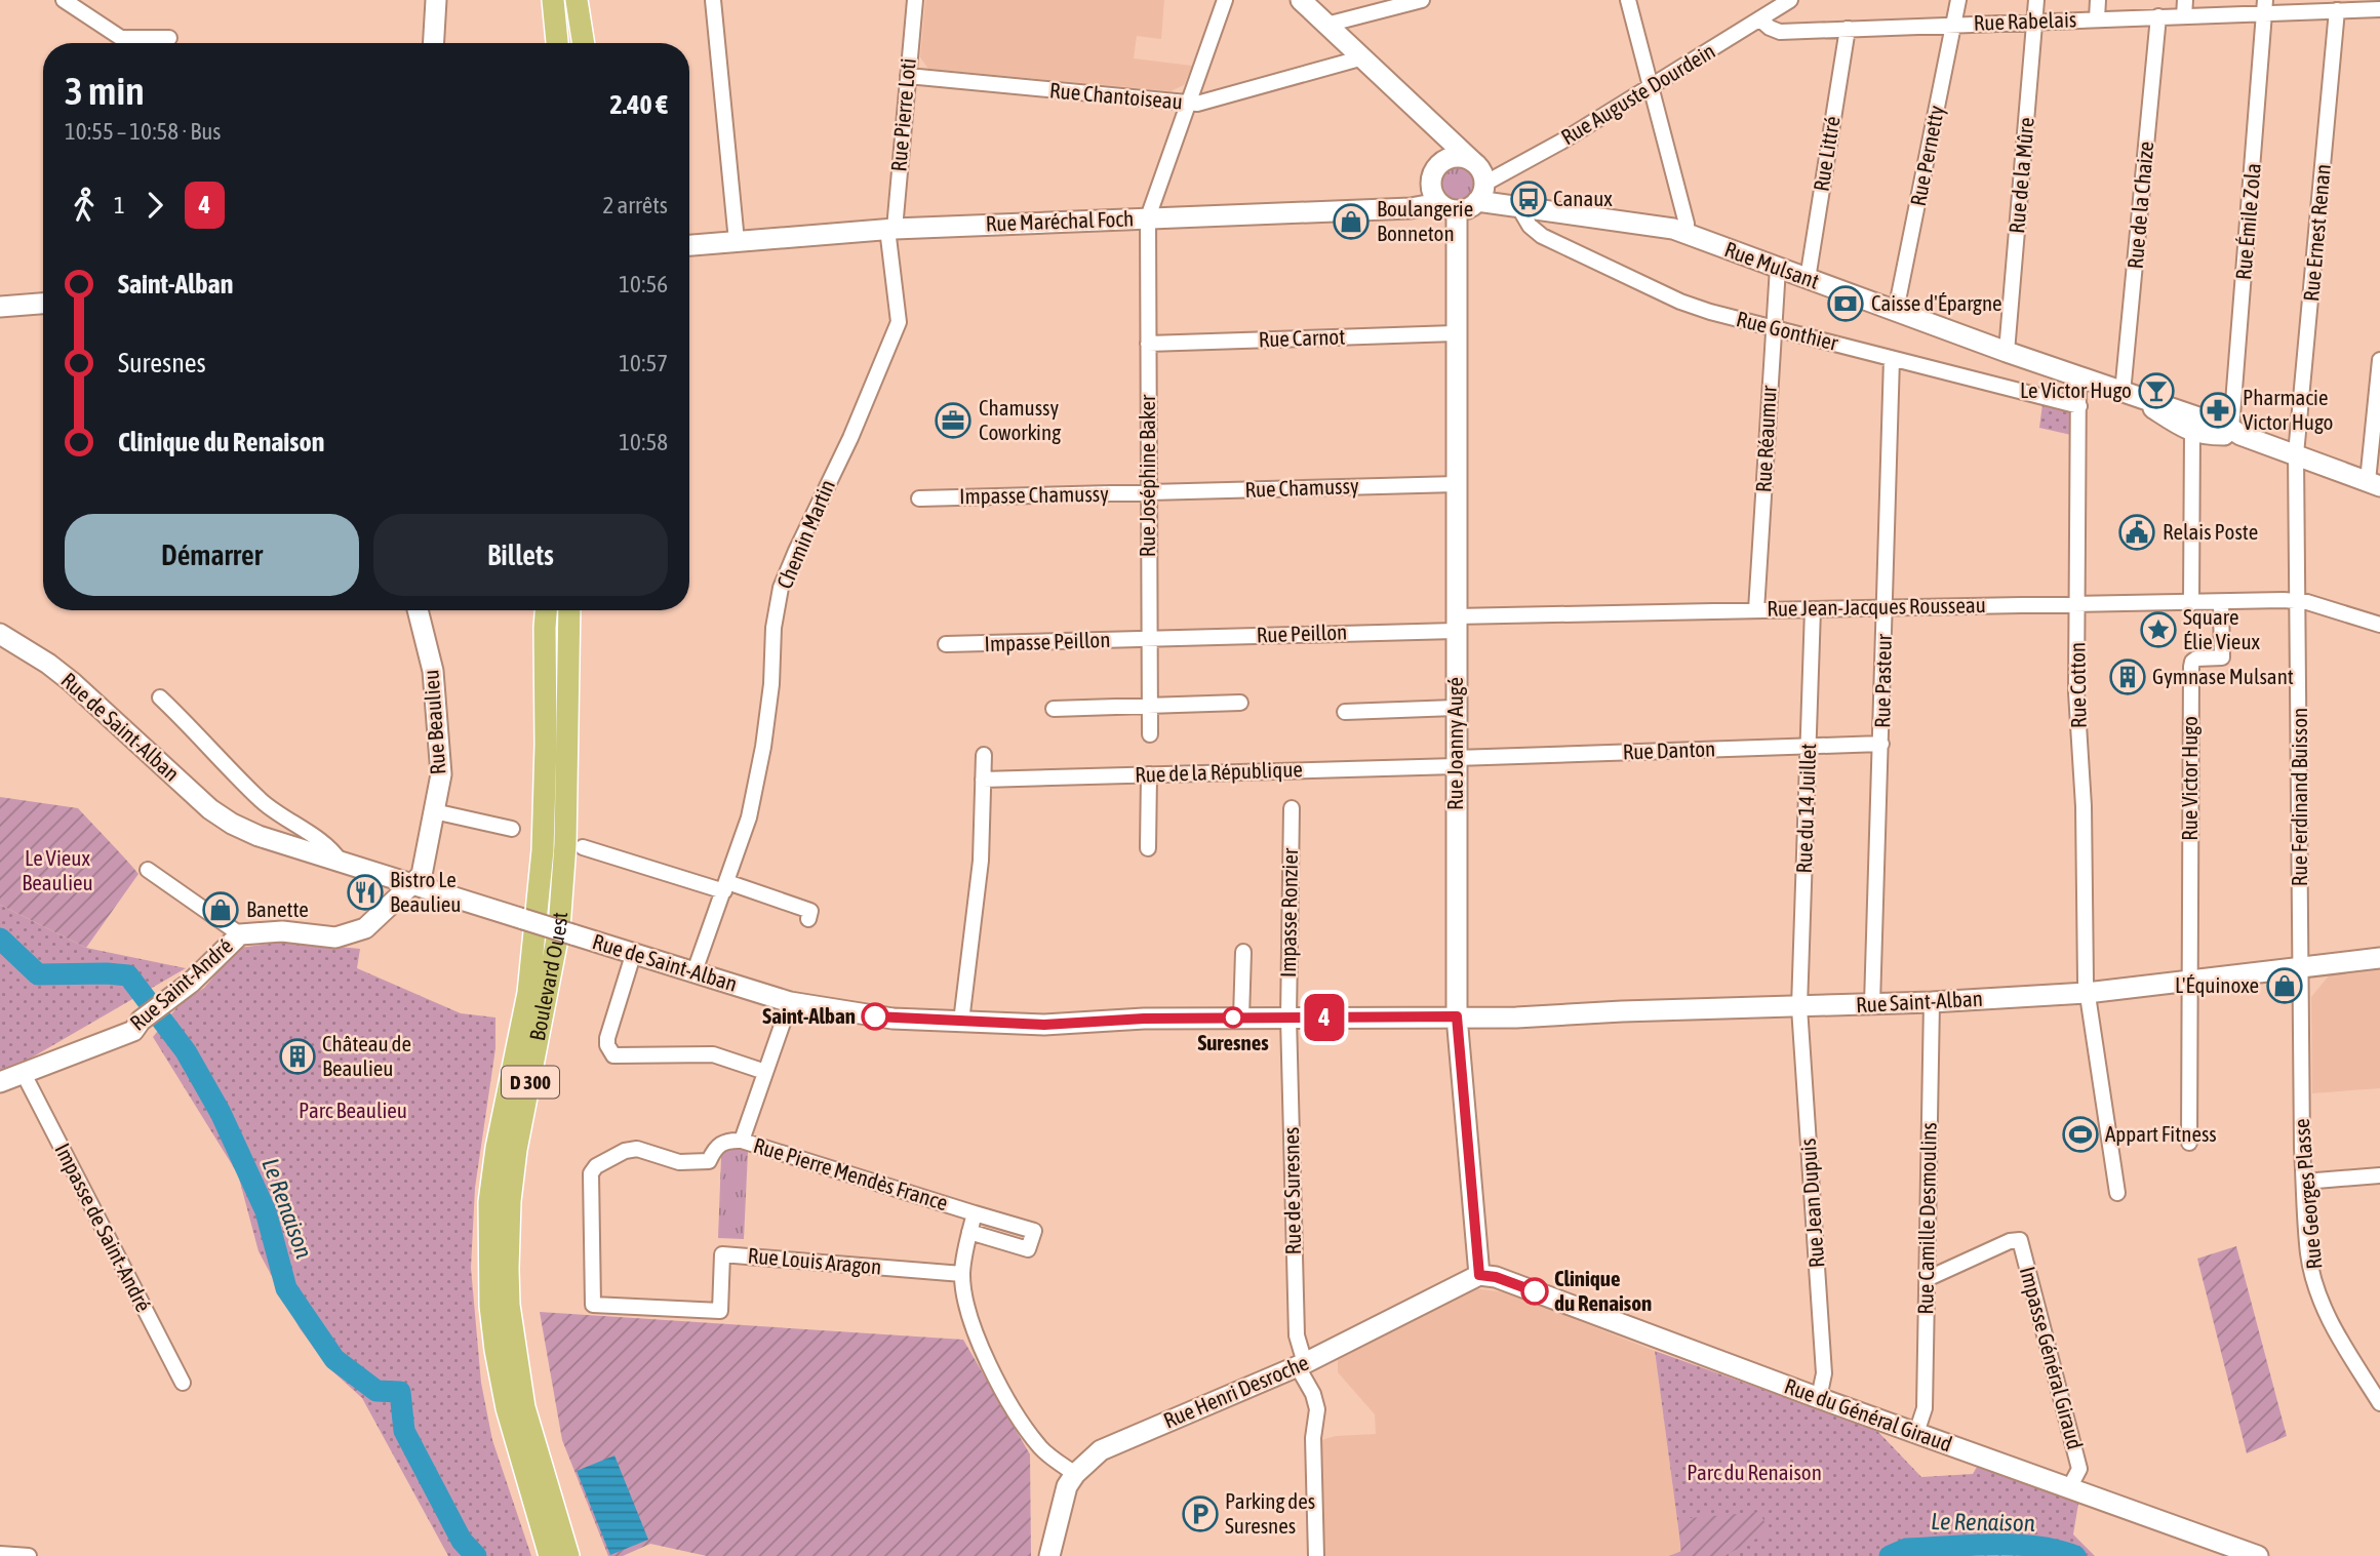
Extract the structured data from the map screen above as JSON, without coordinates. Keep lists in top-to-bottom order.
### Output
{
  "streets": {
    "main road": ["Boulevard Ouest", "D 300"],
    "street": [
      "Rue Rabelais",
      "Rue Auguste Dourdein",
      "Rue Chantoiseau",
      "Rue Pierre Loti",
      "Rue Littré",
      "Rue Pernetty",
      "Rue de la Mûre",
      "Rue de la Chaize",
      "Rue Maréchal Foch",
      "Rue Émile Zola",
      "Rue Ernest Renan",
      "Rue Mulsant",
      "Rue Gonthier",
      "Rue Carnot",
      "Rue Réaumur",
      "Rue Joséphine Baker",
      "Rue Chamussy",
      "Impasse Chamussy",
      "Chemin Martin",
      "Rue Jean-Jacques Rousseau",
      "Rue Peillon",
      "Impasse Peillon",
      "Rue Pasteur",
      "Rue Cotton",
      "Rue Beaulieu",
      "Rue de Saint-Alban",
      "Rue Joanny Augé",
      "Rue Danton",
      "Rue de la République",
      "Rue Victor Hugo",
      "Rue Ferdinand Buisson",
      "Rue du 14 Juillet",
      "Impasse Ronzier",
      "Rue Saint-André",
      "Rue Saint-Alban",
      "Rue Pierre Mendès France",
      "Rue de Suresnes",
      "Rue Georges Plasse",
      "Rue Jean Dupuis",
      "Rue Camille Desmoulins",
      "Impasse de Saint-André",
      "Rue Louis Aragon",
      "Impasse Général Giraud",
      "Rue Henri Desroche",
      "Rue du Général Giraud"
    ]
  },
  "crossings": [
    ["Rue Rabelais", "Rue Auguste Dourdein"],
    ["Rue Rabelais", "Rue Littré"],
    ["Rue Rabelais", "Rue Pernetty"],
    ["Rue Rabelais", "Rue de la Mûre"],
    ["Rue Rabelais", "Rue de la Chaize"],
    ["Rue Rabelais", "Rue Émile Zola"],
    ["Rue Rabelais", "Rue Ernest Renan"],
    ["Rue Auguste Dourdein", "Rue Maréchal Foch"],
    ["Rue Auguste Dourdein", "Rue Mulsant"],
    ["Rue Auguste Dourdein", "Rue Joanny Augé"],
    ["Rue Chantoiseau", "Rue Pierre Loti"],
    ["Rue Chantoiseau", "Rue Joséphine Baker"],
    ["Rue Pierre Loti", "Rue Maréchal Foch"],
    ["Rue Pierre Loti", "Chemin Martin"],
    ["Rue Littré", "Rue Mulsant"],
    ["Rue Pernetty", "Rue Mulsant"],
    ["Rue de la Mûre", "Rue Mulsant"],
    ["Rue de la Chaize", "Rue Mulsant"],
    ["Rue Maréchal Foch", "Rue Mulsant"],
    ["Rue Maréchal Foch", "Rue Joséphine Baker"],
    ["Rue Maréchal Foch", "Chemin Martin"],
    ["Rue Maréchal Foch", "Rue Joanny Augé"],
    ["Rue Émile Zola", "Rue Mulsant"],
    ["Rue Ernest Renan", "Rue Mulsant"],
    ["Rue Ernest Renan", "Rue Ferdinand Buisson"],
    ["Rue Mulsant", "Rue Gonthier"],
    ["Rue Mulsant", "Rue Réaumur"],
    ["Rue Mulsant", "Rue Cotton"],
    ["Rue Mulsant", "Rue Joanny Augé"],
    ["Rue Mulsant", "Rue Ferdinand Buisson"],
    ["Rue Gonthier", "Rue Réaumur"],
    ["Rue Gonthier", "Rue Pasteur"],
    ["Rue Gonthier", "Rue Cotton"],
    ["Rue Carnot", "Rue Joséphine Baker"],
    ["Rue Carnot", "Rue Joanny Augé"],
    ["Rue Réaumur", "Rue Jean-Jacques Rousseau"],
    ["Rue Joséphine Baker", "Rue Chamussy"],
    ["Rue Joséphine Baker", "Impasse Chamussy"],
    ["Rue Joséphine Baker", "Rue Peillon"],
    ["Rue Joséphine Baker", "Impasse Peillon"],
    ["Rue Chamussy", "Impasse Chamussy"],
    ["Rue Chamussy", "Rue Joanny Augé"],
    ["Chemin Martin", "Rue de Saint-Alban"],
    ["Rue Jean-Jacques Rousseau", "Rue Peillon"],
    ["Rue Jean-Jacques Rousseau", "Rue Pasteur"],
    ["Rue Jean-Jacques Rousseau", "Rue Cotton"],
    ["Rue Jean-Jacques Rousseau", "Rue Joanny Augé"],
    ["Rue Jean-Jacques Rousseau", "Rue Victor Hugo"],
    ["Rue Jean-Jacques Rousseau", "Rue Ferdinand Buisson"],
    ["Rue Jean-Jacques Rousseau", "Rue du 14 Juillet"],
    ["Rue Peillon", "Impasse Peillon"],
    ["Rue Peillon", "Rue Joanny Augé"],
    ["Rue Pasteur", "Rue Danton"],
    ["Rue Pasteur", "Rue Saint-Alban"],
    ["Rue Cotton", "Rue Saint-Alban"],
    ["Rue Beaulieu", "Rue de Saint-Alban"],
    ["Rue Beaulieu", "Rue Saint-André"],
    ["Rue de Saint-Alban", "Rue Joanny Augé"],
    ["Rue de Saint-Alban", "Impasse Ronzier"],
    ["Rue de Saint-Alban", "Rue Saint-André"],
    ["Rue de Saint-Alban", "Rue Saint-Alban"],
    ["Rue de Saint-Alban", "Rue Pierre Mendès France"],
    ["Rue de Saint-Alban", "Rue de Suresnes"],
    ["Rue Joanny Augé", "Rue Danton"],
    ["Rue Joanny Augé", "Rue de la République"],
    ["Rue Joanny Augé", "Rue Saint-Alban"],
    ["Rue Joanny Augé", "Rue Henri Desroche"],
    ["Rue Joanny Augé", "Rue du Général Giraud"],
    ["Rue Danton", "Rue de la République"],
    ["Rue Danton", "Rue du 14 Juillet"],
    ["Rue Victor Hugo", "Rue Saint-Alban"],
    ["Rue Ferdinand Buisson", "Rue Saint-Alban"],
    ["Rue Ferdinand Buisson", "Rue Georges Plasse"],
    ["Rue du 14 Juillet", "Rue Saint-Alban"],
    ["Rue du 14 Juillet", "Rue Jean Dupuis"],
    ["Impasse Ronzier", "Rue de Suresnes"],
    ["Rue Saint-André", "Impasse de Saint-André"],
    ["Rue Saint-Alban", "Rue Georges Plasse"],
    ["Rue Saint-Alban", "Rue Jean Dupuis"],
    ["Rue Saint-Alban", "Rue Camille Desmoulins"],
    ["Rue Pierre Mendès France", "Rue Louis Aragon"],
    ["Rue Pierre Mendès France", "Rue Henri Desroche"],
    ["Rue de Suresnes", "Rue Henri Desroche"],
    ["Rue Jean Dupuis", "Rue du Général Giraud"],
    ["Rue Camille Desmoulins", "Impasse Général Giraud"],
    ["Rue Camille Desmoulins", "Rue du Général Giraud"],
    ["Impasse Général Giraud", "Rue du Général Giraud"],
    ["Rue Henri Desroche", "Rue du Général Giraud"]
  ],
  "water": ["Le Renaison"],
  "parks": ["Le Vieux Beaulieu", "Parc Beaulieu", "Parc du Renaison"],
  "places": {
    "bus stop": ["Canaux"],
    "shop": ["Boulangerie Bonneton", "Banette", "L'Équinoxe"],
    "bank": ["Caisse d'Épargne"],
    "bar": ["Le Victor Hugo"],
    "pharmacy": ["Pharmacie Victor Hugo"],
    "office": ["Chamussy Coworking"],
    "public building": ["Relais Poste"],
    "place": ["Square Élie Vieux"],
    "building": ["Gymnase Mulsant", "Château de Beaulieu"],
    "restaurant": ["Bistro Le Beaulieu"],
    "other": ["Saint-Alban", "Suresnes", "Clinique du Renaison"],
    "sports": ["Appart Fitness"],
    "parking": ["Parking des Suresnes"]
  },
  "lines": ["bus line 4"],
  "page": {
    "on_map": "4",
    "heading": ["3 min", "10:55 – 10:58 · Bus", "2.40 €"],
    "legs": ["1", "4", "2 arrêts"],
    "list": [
      {
        "name": "Saint-Alban",
        "value": "10:56"
      },
      {
        "name": "Suresnes",
        "value": "10:57"
      },
      {
        "name": "Clinique du Renaison",
        "value": "10:58"
      }
    ],
    "buttons": ["Démarrer", "Billets"]
  }
}
